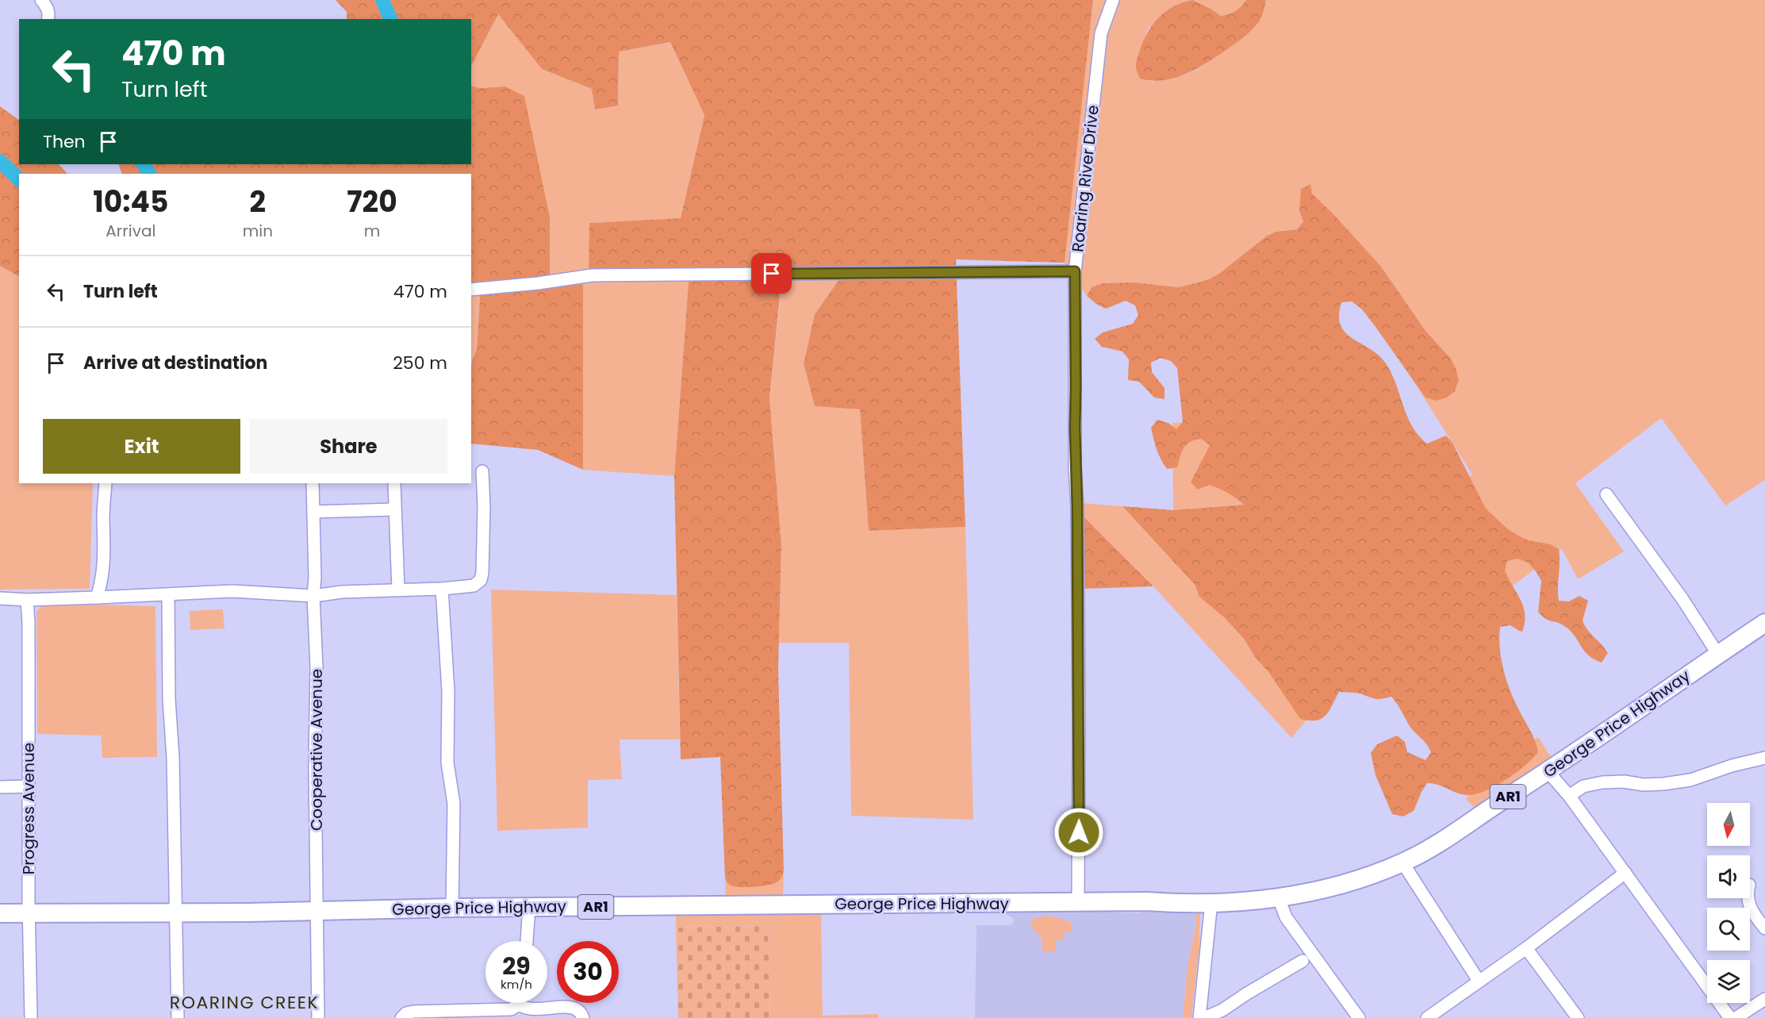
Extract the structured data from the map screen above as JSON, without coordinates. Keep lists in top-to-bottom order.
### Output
{
  "streets": {
    "highway": ["George Price Highway", "AR1"],
    "street": ["Roaring River Drive", "Cooperative Avenue", "Progress Avenue"]
  },
  "crossings": [
    ["Roaring River Drive", "George Price Highway"],
    ["George Price Highway", "Cooperative Avenue"],
    ["George Price Highway", "Progress Avenue"]
  ],
  "districts": ["ROARING CREEK"],
  "north": "bottom",
  "page": {
    "turn": ["470 m", "Turn left"],
    "then": "Then",
    "eta": [
      "10:45",
      "Arrival",
      "2",
      "min",
      "720",
      "m"
    ],
    "list": [
      {
        "name": "Turn left",
        "value": "470 m"
      },
      {
        "name": "Arrive at destination",
        "value": "250 m"
      }
    ],
    "buttons": ["Exit", "Share"],
    "speed": "29 km/h",
    "limit": "30"
  }
}
